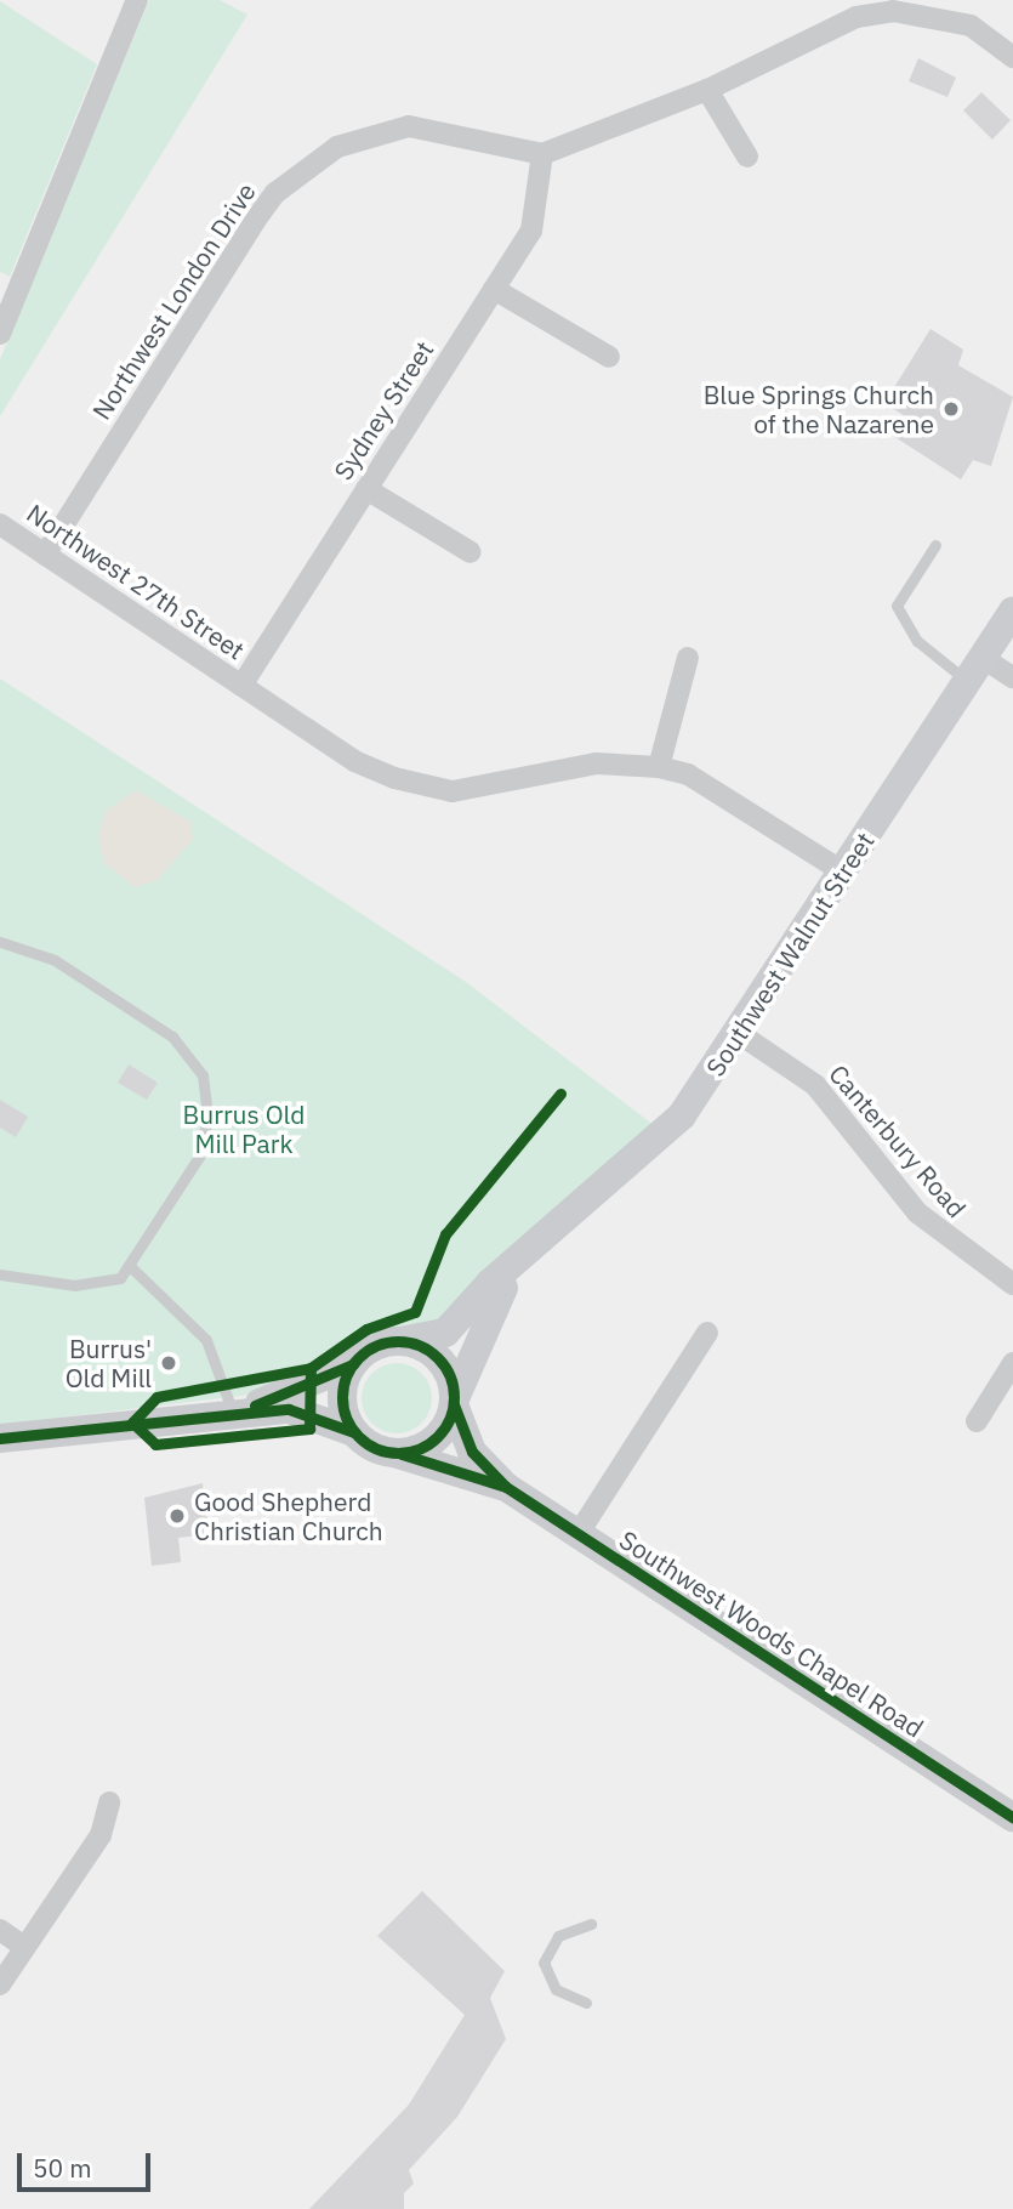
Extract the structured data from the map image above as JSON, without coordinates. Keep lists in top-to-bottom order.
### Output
{
  "streets": {
    "main road": ["Southwest Walnut Street", "Southwest Woods Chapel Road"],
    "street": [
      "Northwest London Drive",
      "Sydney Street",
      "Northwest 27th Street",
      "Canterbury Road"
    ]
  },
  "crossings": [
    ["Northwest London Drive", "Sydney Street"],
    ["Northwest London Drive", "Northwest 27th Street"],
    ["Sydney Street", "Northwest 27th Street"],
    ["Northwest 27th Street", "Southwest Walnut Street"],
    ["Southwest Walnut Street", "Canterbury Road"],
    ["Southwest Walnut Street", "Southwest Woods Chapel Road"]
  ],
  "parks": ["Burrus Old Mill Park"],
  "places": ["Blue Springs Church of the Nazarene", "Burrus' Old Mill", "Good Shepherd Christian Church"],
  "scale_bar": "50 m"
}
